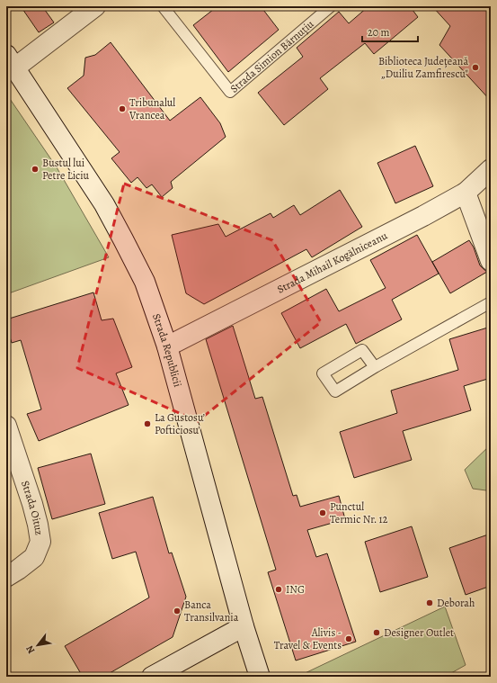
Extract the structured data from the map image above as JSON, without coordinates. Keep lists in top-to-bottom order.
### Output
{
  "streets": {
    "main road": ["Strada Mihail Kogălniceanu", "Strada Republicii", "Strada Oituz"],
    "lane": ["Strada Simion Bărnuțiu"]
  },
  "crossings": [
    ["Strada Mihail Kogălniceanu", "Strada Republicii"]
  ],
  "places": [
    "Biblioteca Județeană „Duiliu Zamfirescu\"",
    "Tribunalul Vrancea",
    "Bustul lui Petre Liciu",
    "La Gustosu’ Pofticiosu’",
    "Punctul Termic Nr. 12",
    "ING",
    "Deborah",
    "Banca Transilvania",
    "Designer Outlet",
    "Alivis - Travel & Events"
  ],
  "scale_bar": "20 m",
  "north": "bottom left"
}
